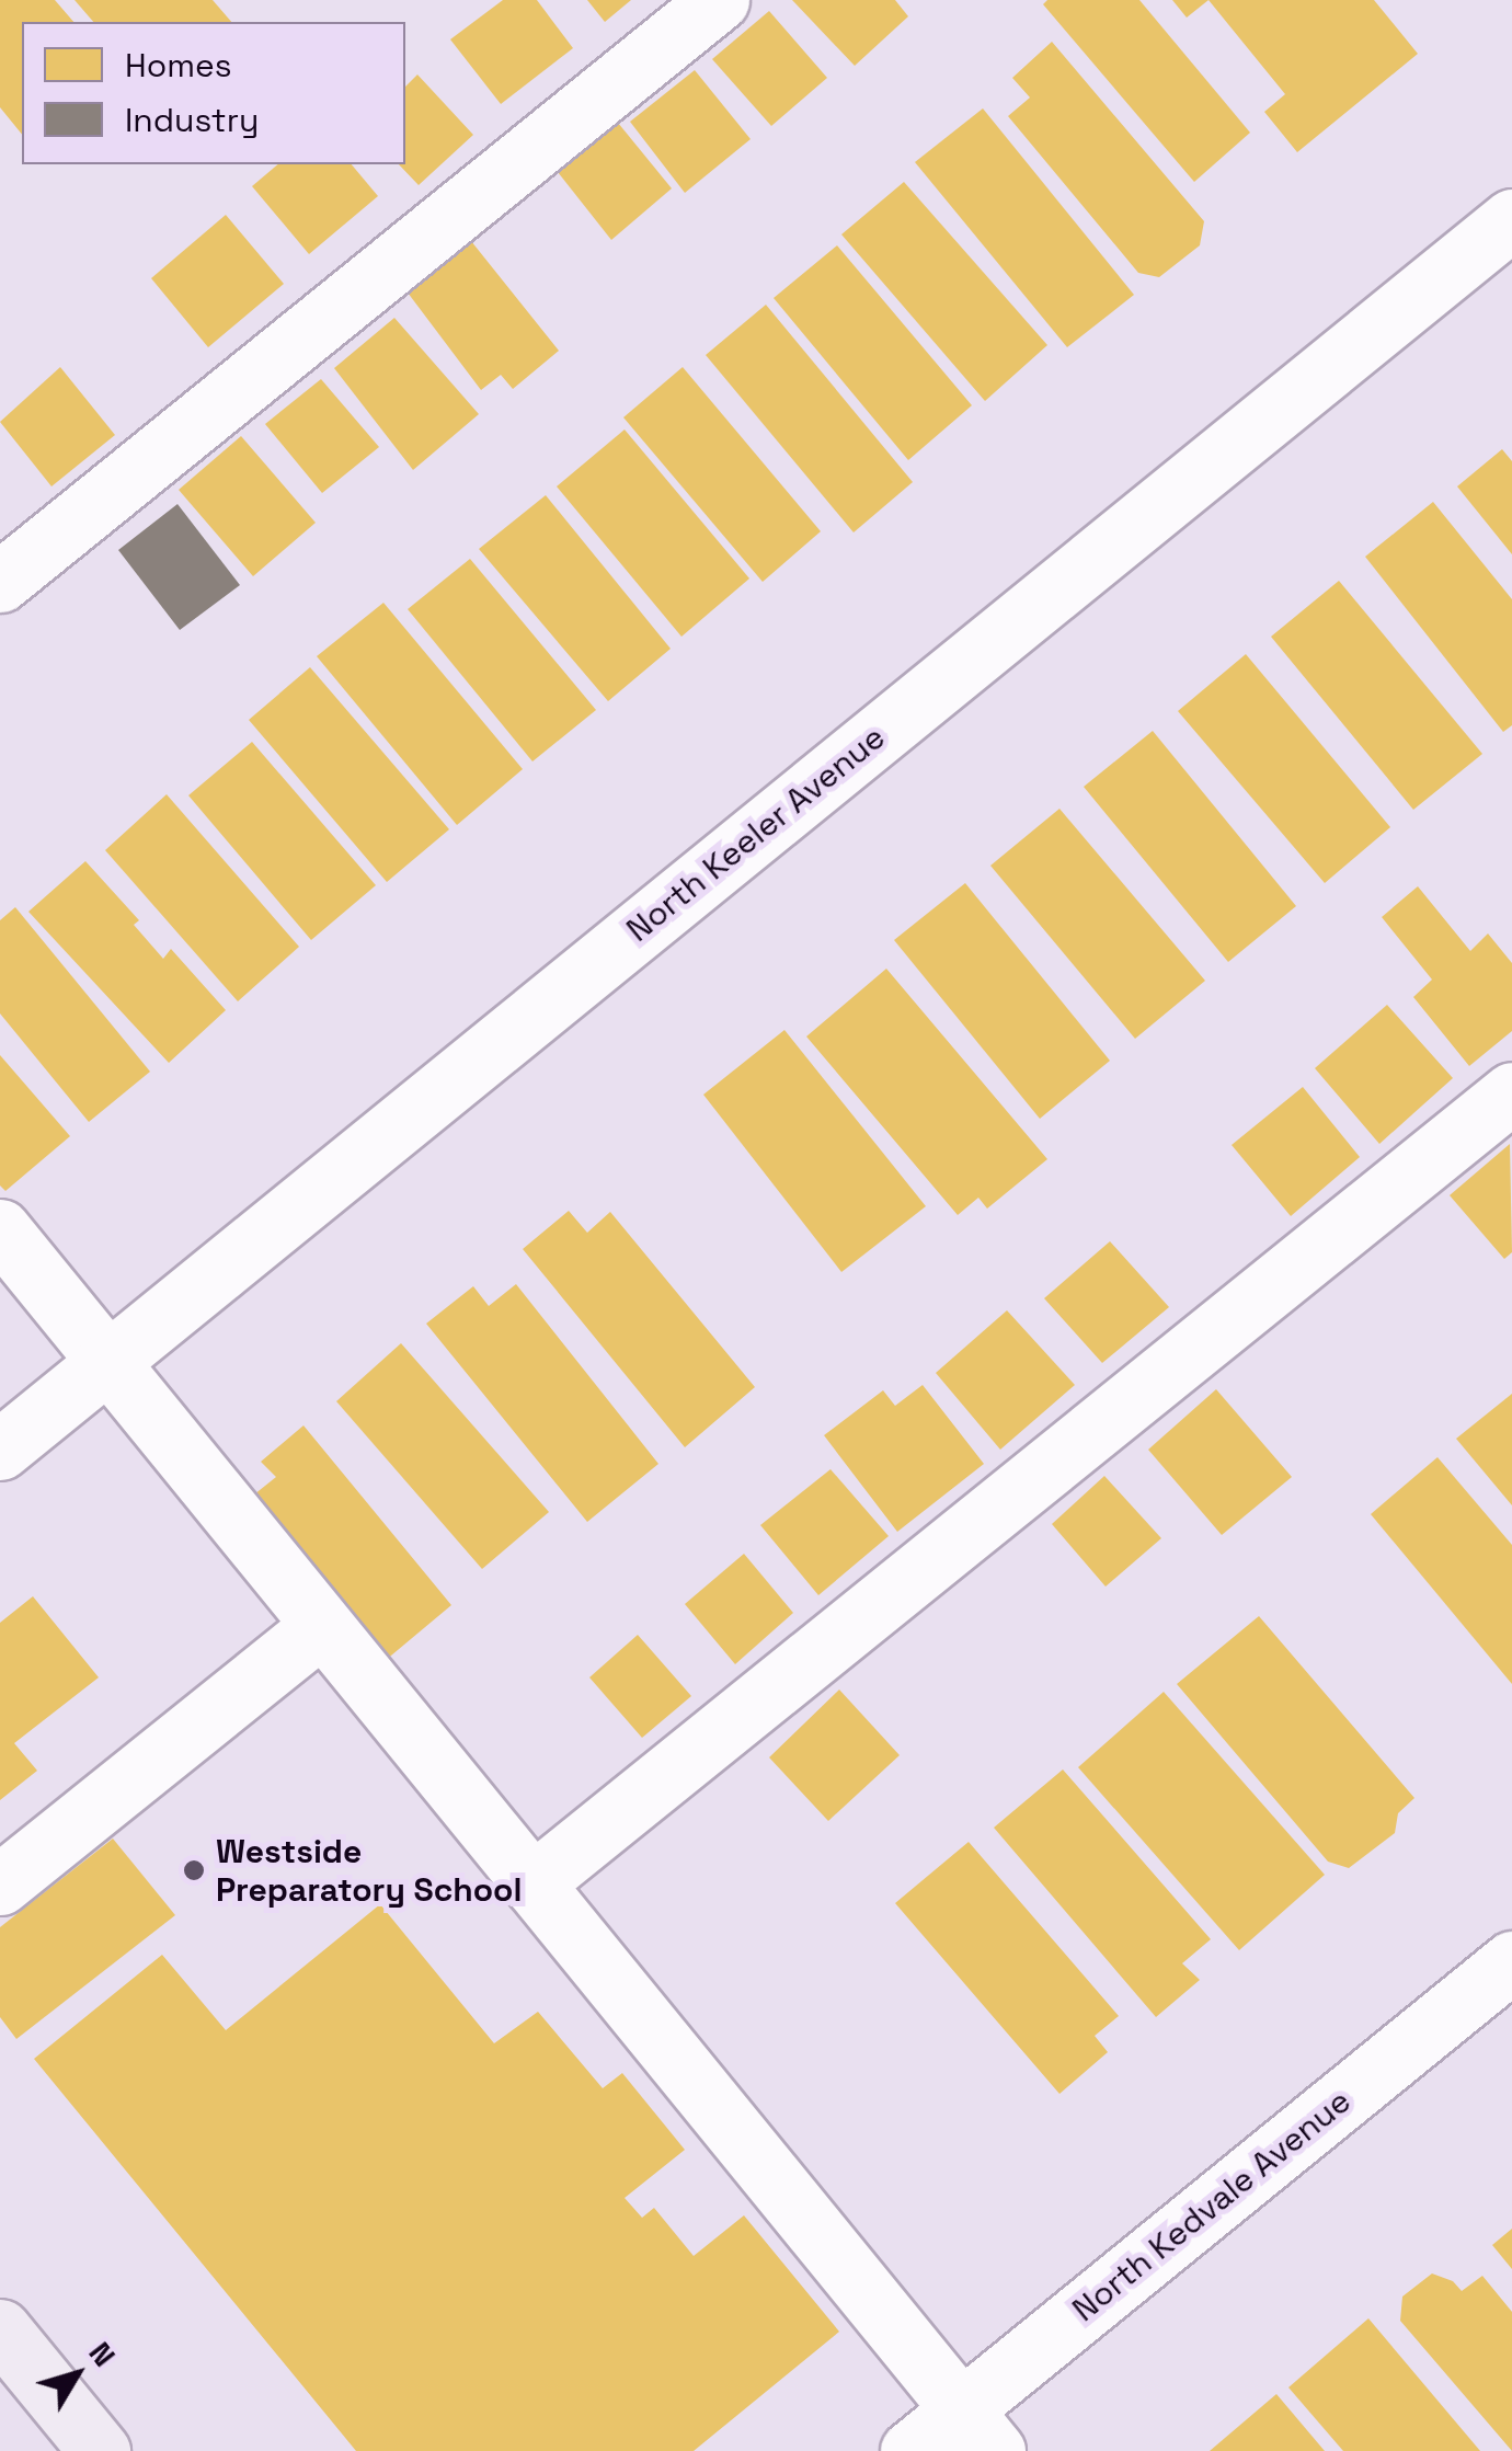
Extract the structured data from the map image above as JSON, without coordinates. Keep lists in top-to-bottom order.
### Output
{
  "streets": {
    "street": ["North Keeler Avenue", "North Kedvale Avenue"]
  },
  "places": ["Westside Preparatory School"],
  "legend": ["Homes", "Industry"],
  "north": "top right"
}
